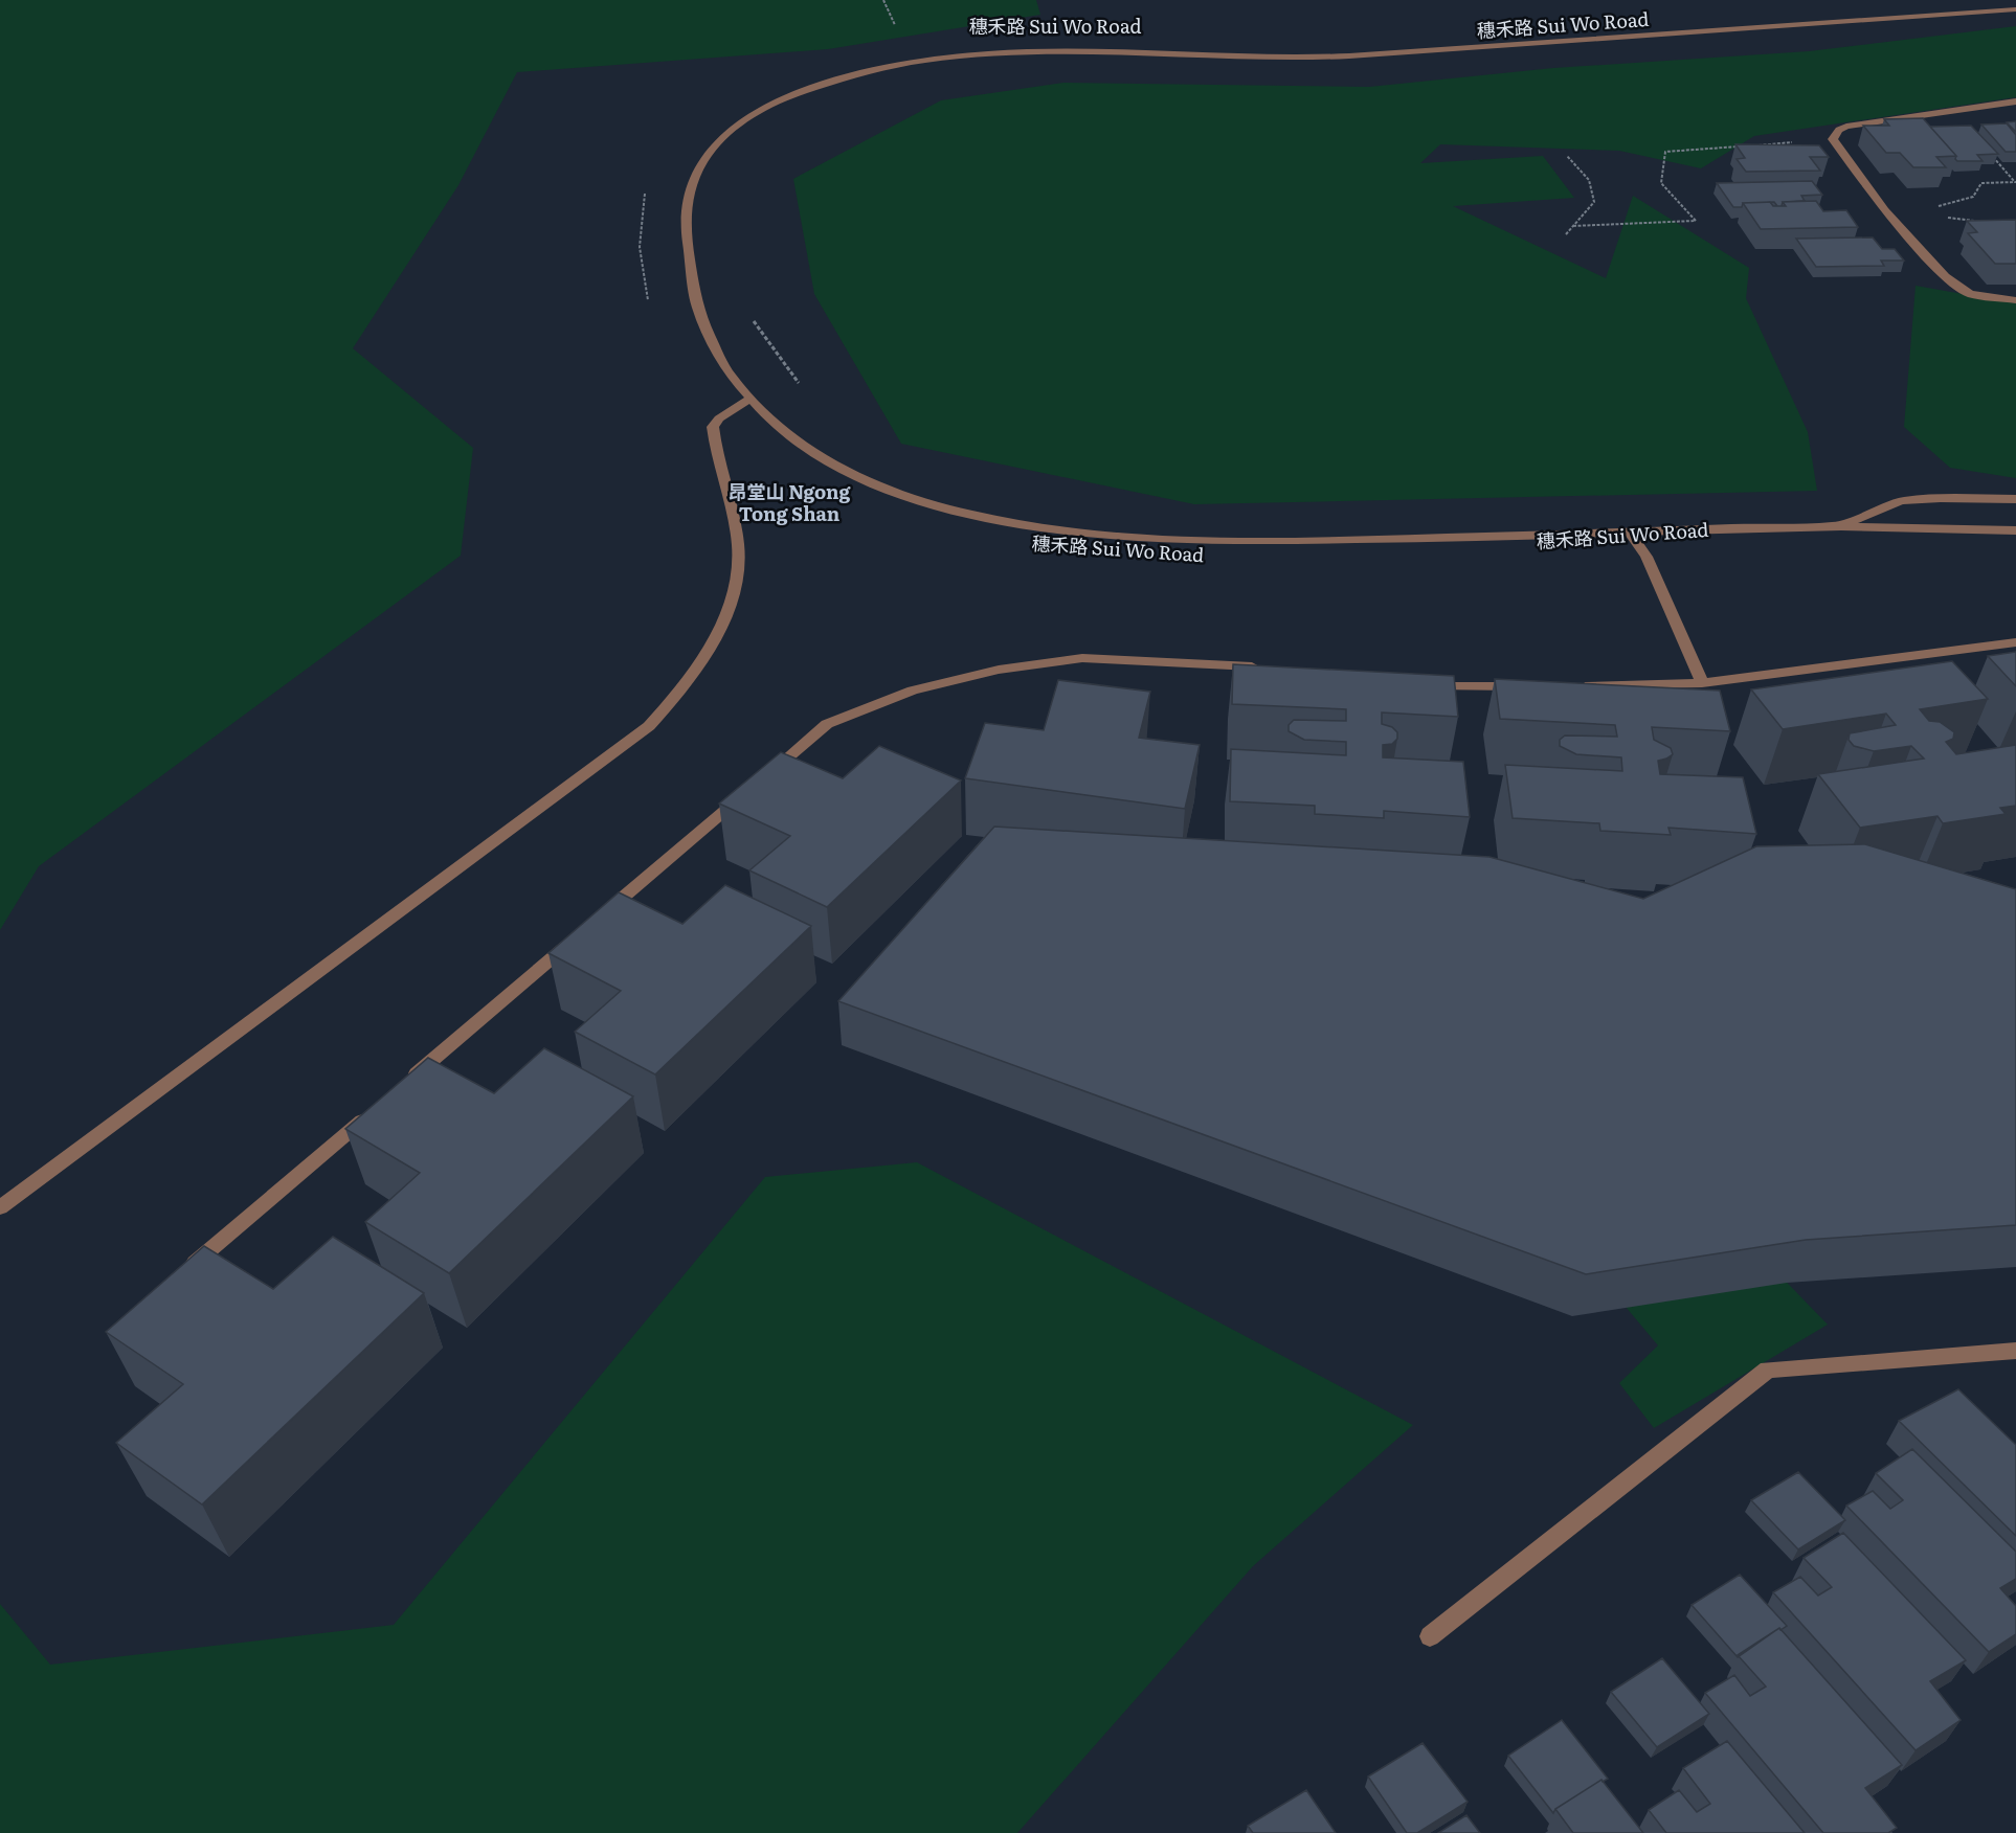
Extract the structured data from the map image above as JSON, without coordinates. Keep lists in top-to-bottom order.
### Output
{
  "streets": {
    "street": ["穗禾路 Sui Wo Road"]
  },
  "districts": ["昂堂山 Ngong Tong Shan"]
}
